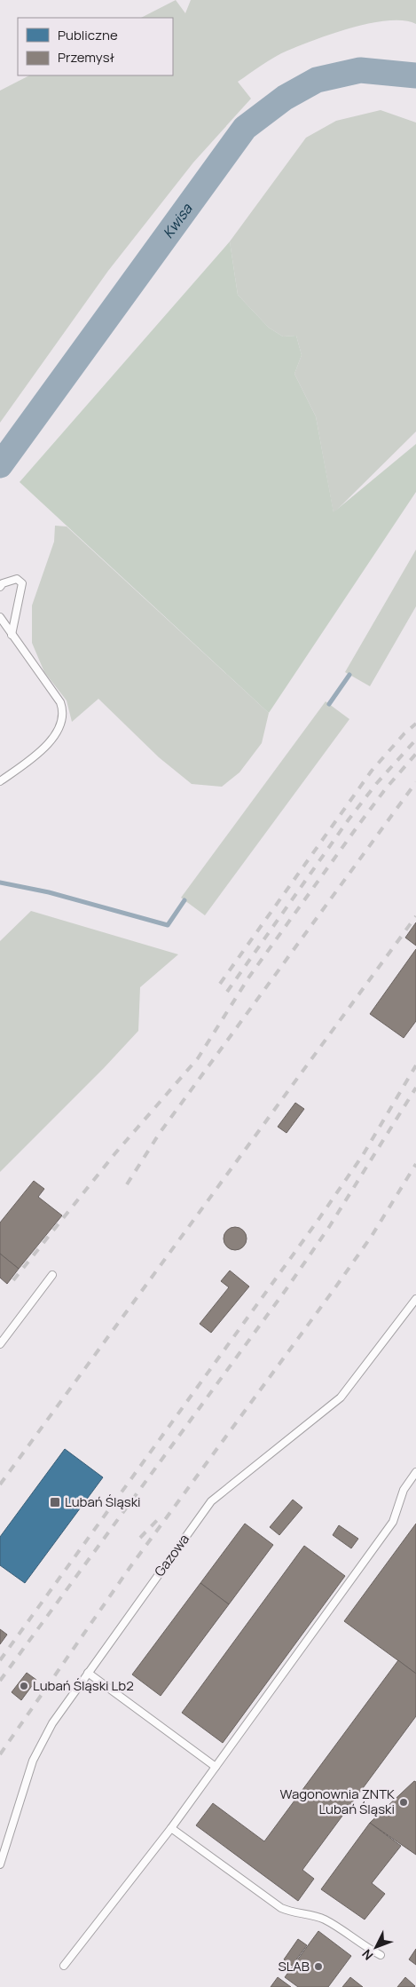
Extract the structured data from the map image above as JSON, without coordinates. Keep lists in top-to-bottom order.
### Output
{
  "streets": {
    "lane": ["Gazowa"]
  },
  "water": ["Kwisa"],
  "places": {
    "transit": ["Lubań Śląski"],
    "other": ["Lubań Śląski Lb2", "Wagonownia ZNTK Lubań Śląski", "SLAB"]
  },
  "legend": ["Publiczne", "Przemysł"],
  "north": "bottom left"
}
